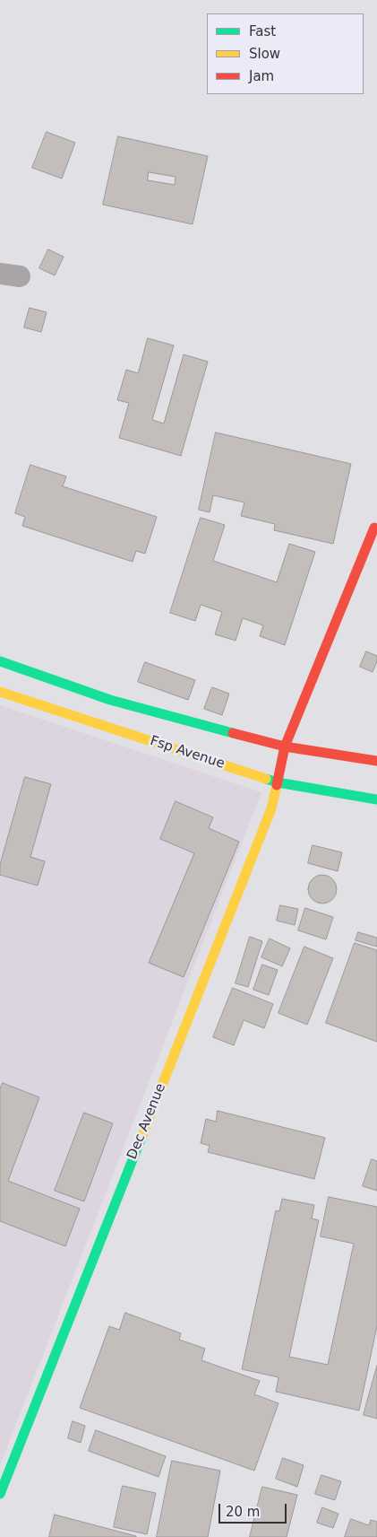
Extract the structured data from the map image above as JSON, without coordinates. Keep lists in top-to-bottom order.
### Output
{
  "streets": {
    "street": ["Fsp Avenue", "Dec Avenue"]
  },
  "crossings": [
    ["Fsp Avenue", "Dec Avenue"]
  ],
  "legend": ["Fast", "Slow", "Jam"],
  "scale_bar": "20 m"
}
